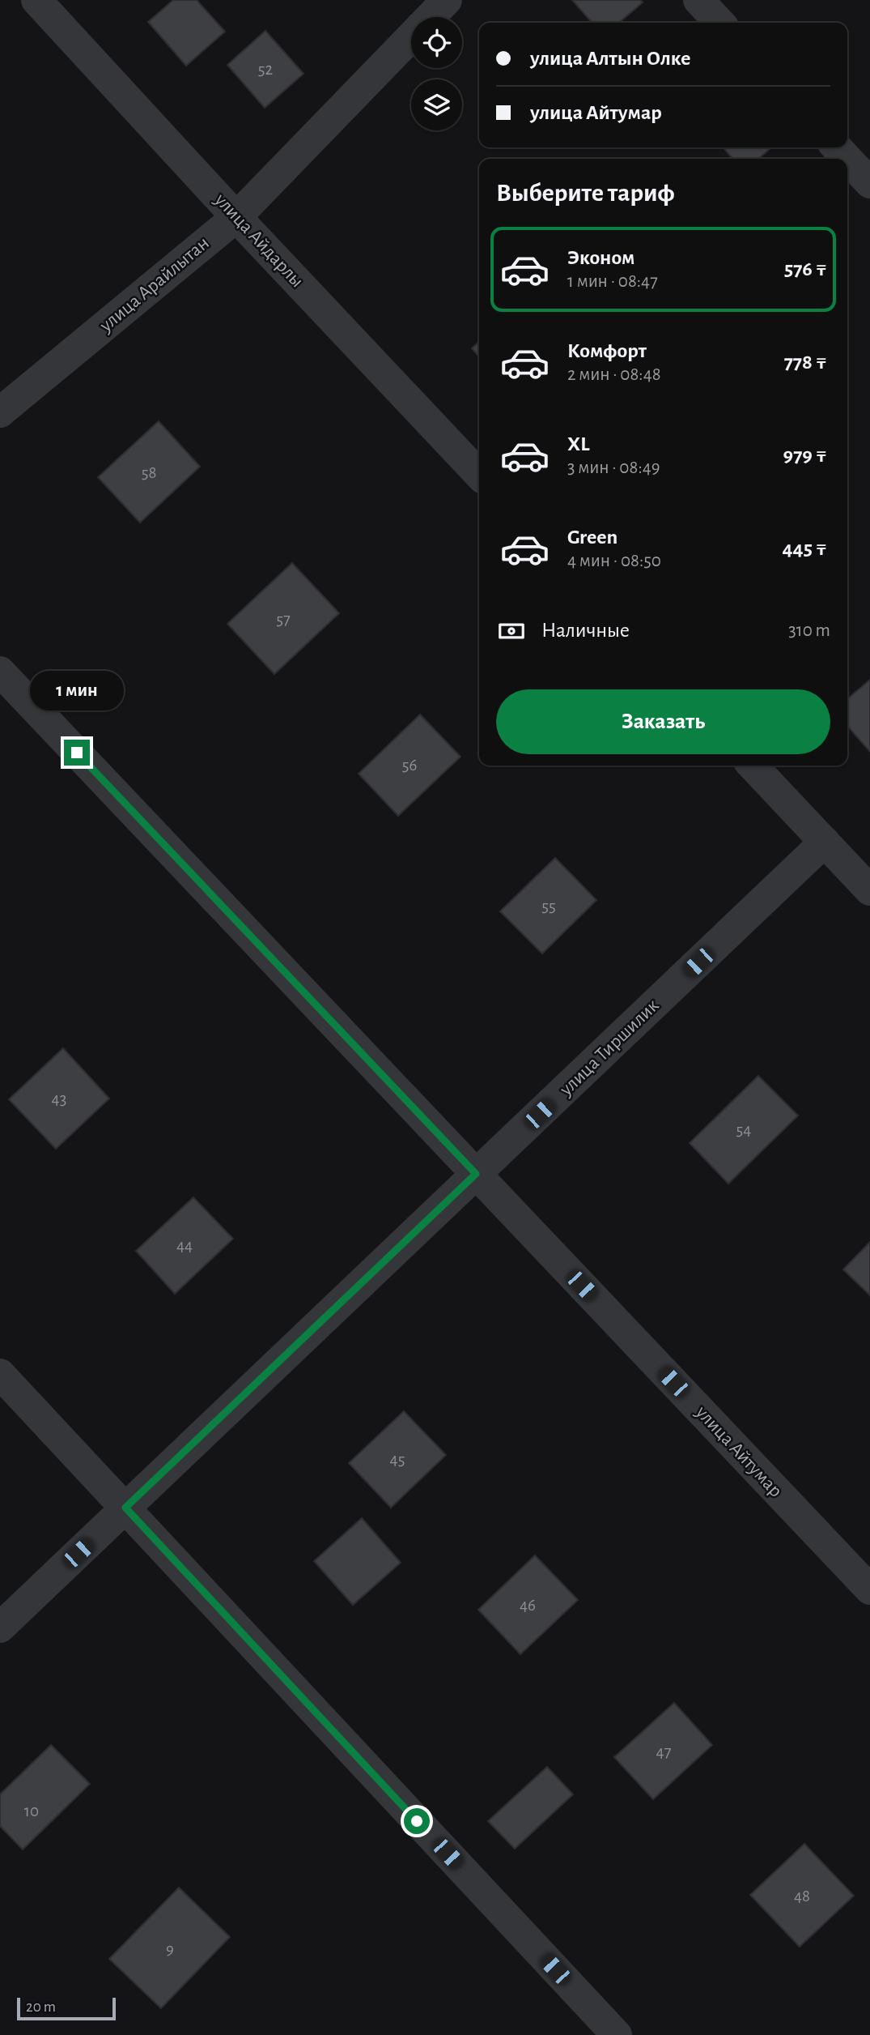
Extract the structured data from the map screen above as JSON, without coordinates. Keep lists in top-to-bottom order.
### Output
{
  "streets": {
    "street": [
      "улица Айдарлы",
      "улица Арайлытан",
      "улица Тиршилик",
      "улица Айтумар"
    ]
  },
  "crossings": [
    ["улица Айдарлы", "улица Арайлытан"],
    ["улица Тиршилик", "улица Айтумар"]
  ],
  "house_numbers": [
    "52",
    "58",
    "57",
    "56",
    "55",
    "43",
    "54",
    "44",
    "45",
    "46",
    "47",
    "10",
    "48",
    "9"
  ],
  "scale_bar": "20 m",
  "page": {
    "banner": ["улица Алтын Олке", "улица Айтумар"],
    "heading": "Выберите тариф",
    "list": [
      {
        "name": "Эконом",
        "note": "1 мин · 08:47",
        "value": "576 ₸"
      },
      {
        "name": "Комфорт",
        "note": "2 мин · 08:48",
        "value": "778 ₸"
      },
      {
        "name": "XL",
        "note": "3 мин · 08:49",
        "value": "979 ₸"
      },
      {
        "name": "Green",
        "note": "4 мин · 08:50",
        "value": "445 ₸"
      }
    ],
    "pay": ["Наличные", "310 m"],
    "bubble": "1 мин",
    "buttons": "Заказать",
    "scale": "20 m"
  }
}
